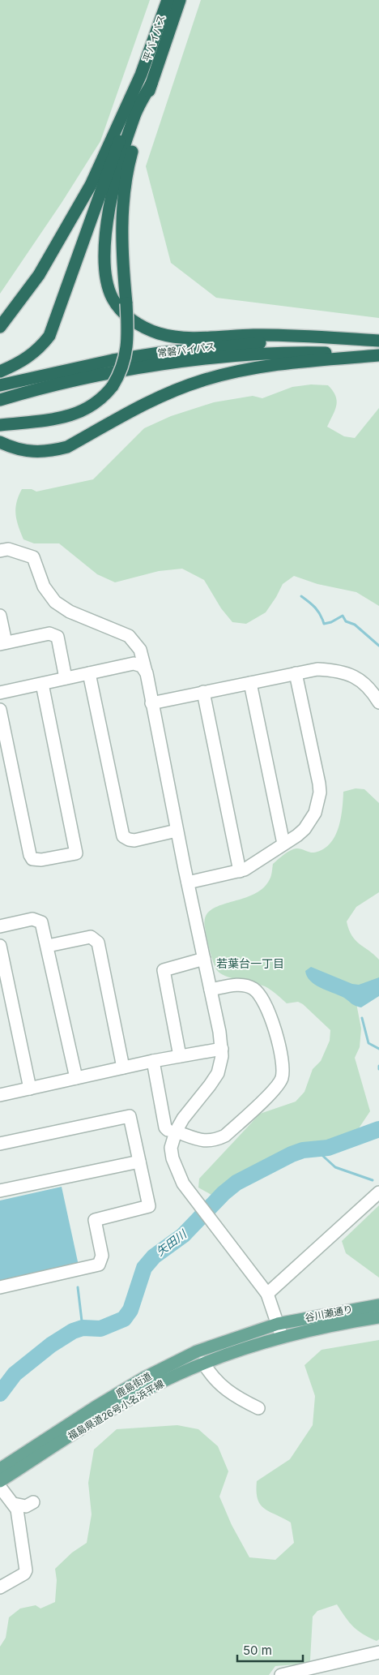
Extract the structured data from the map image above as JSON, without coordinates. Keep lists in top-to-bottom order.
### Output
{
  "streets": {
    "highway": ["平バイパス", "常磐バイパス"],
    "main road": ["谷川瀬通り", "鹿島街道", "福島県道26号小名浜平線"]
  },
  "crossings": [
    ["谷川瀬通り", "鹿島街道"]
  ],
  "districts": ["若葉台一丁目"],
  "water": ["矢田川"],
  "scale_bar": "50 m"
}
